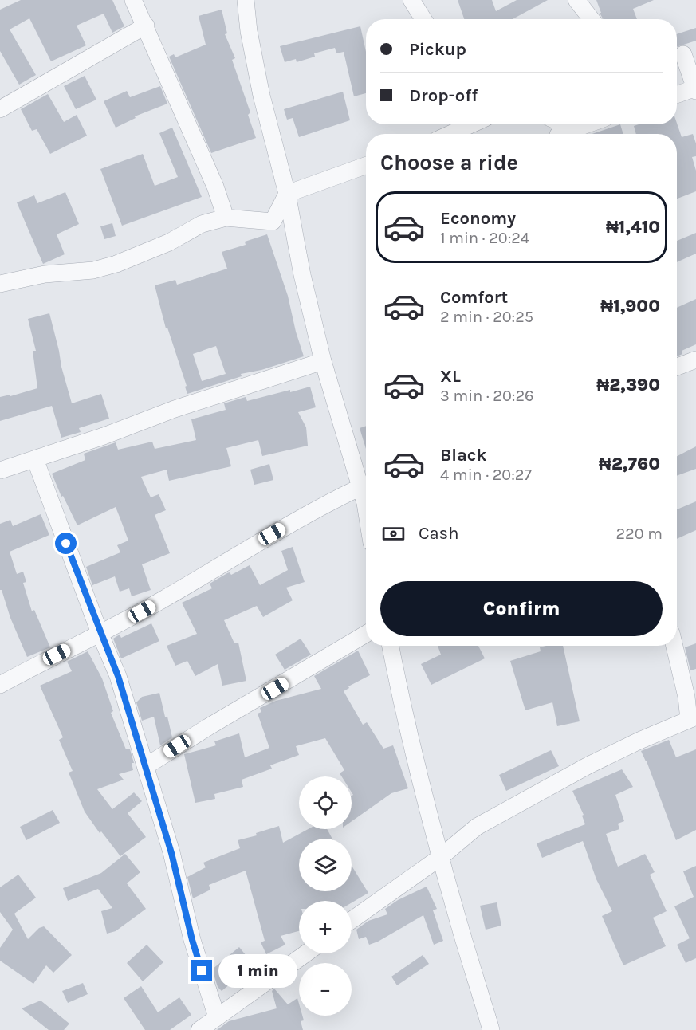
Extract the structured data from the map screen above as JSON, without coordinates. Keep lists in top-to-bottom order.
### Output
{
  "page": {
    "banner": ["Pickup", "Drop-off"],
    "heading": "Choose a ride",
    "list": [
      {
        "name": "Economy",
        "note": "1 min · 20:24",
        "value": "₦1,410"
      },
      {
        "name": "Comfort",
        "note": "2 min · 20:25",
        "value": "₦1,900"
      },
      {
        "name": "XL",
        "note": "3 min · 20:26",
        "value": "₦2,390"
      },
      {
        "name": "Black",
        "note": "4 min · 20:27",
        "value": "₦2,760"
      }
    ],
    "pay": ["Cash", "220 m"],
    "buttons": "Confirm",
    "map_buttons": ["+", "−"],
    "bubble": "1 min"
  }
}
